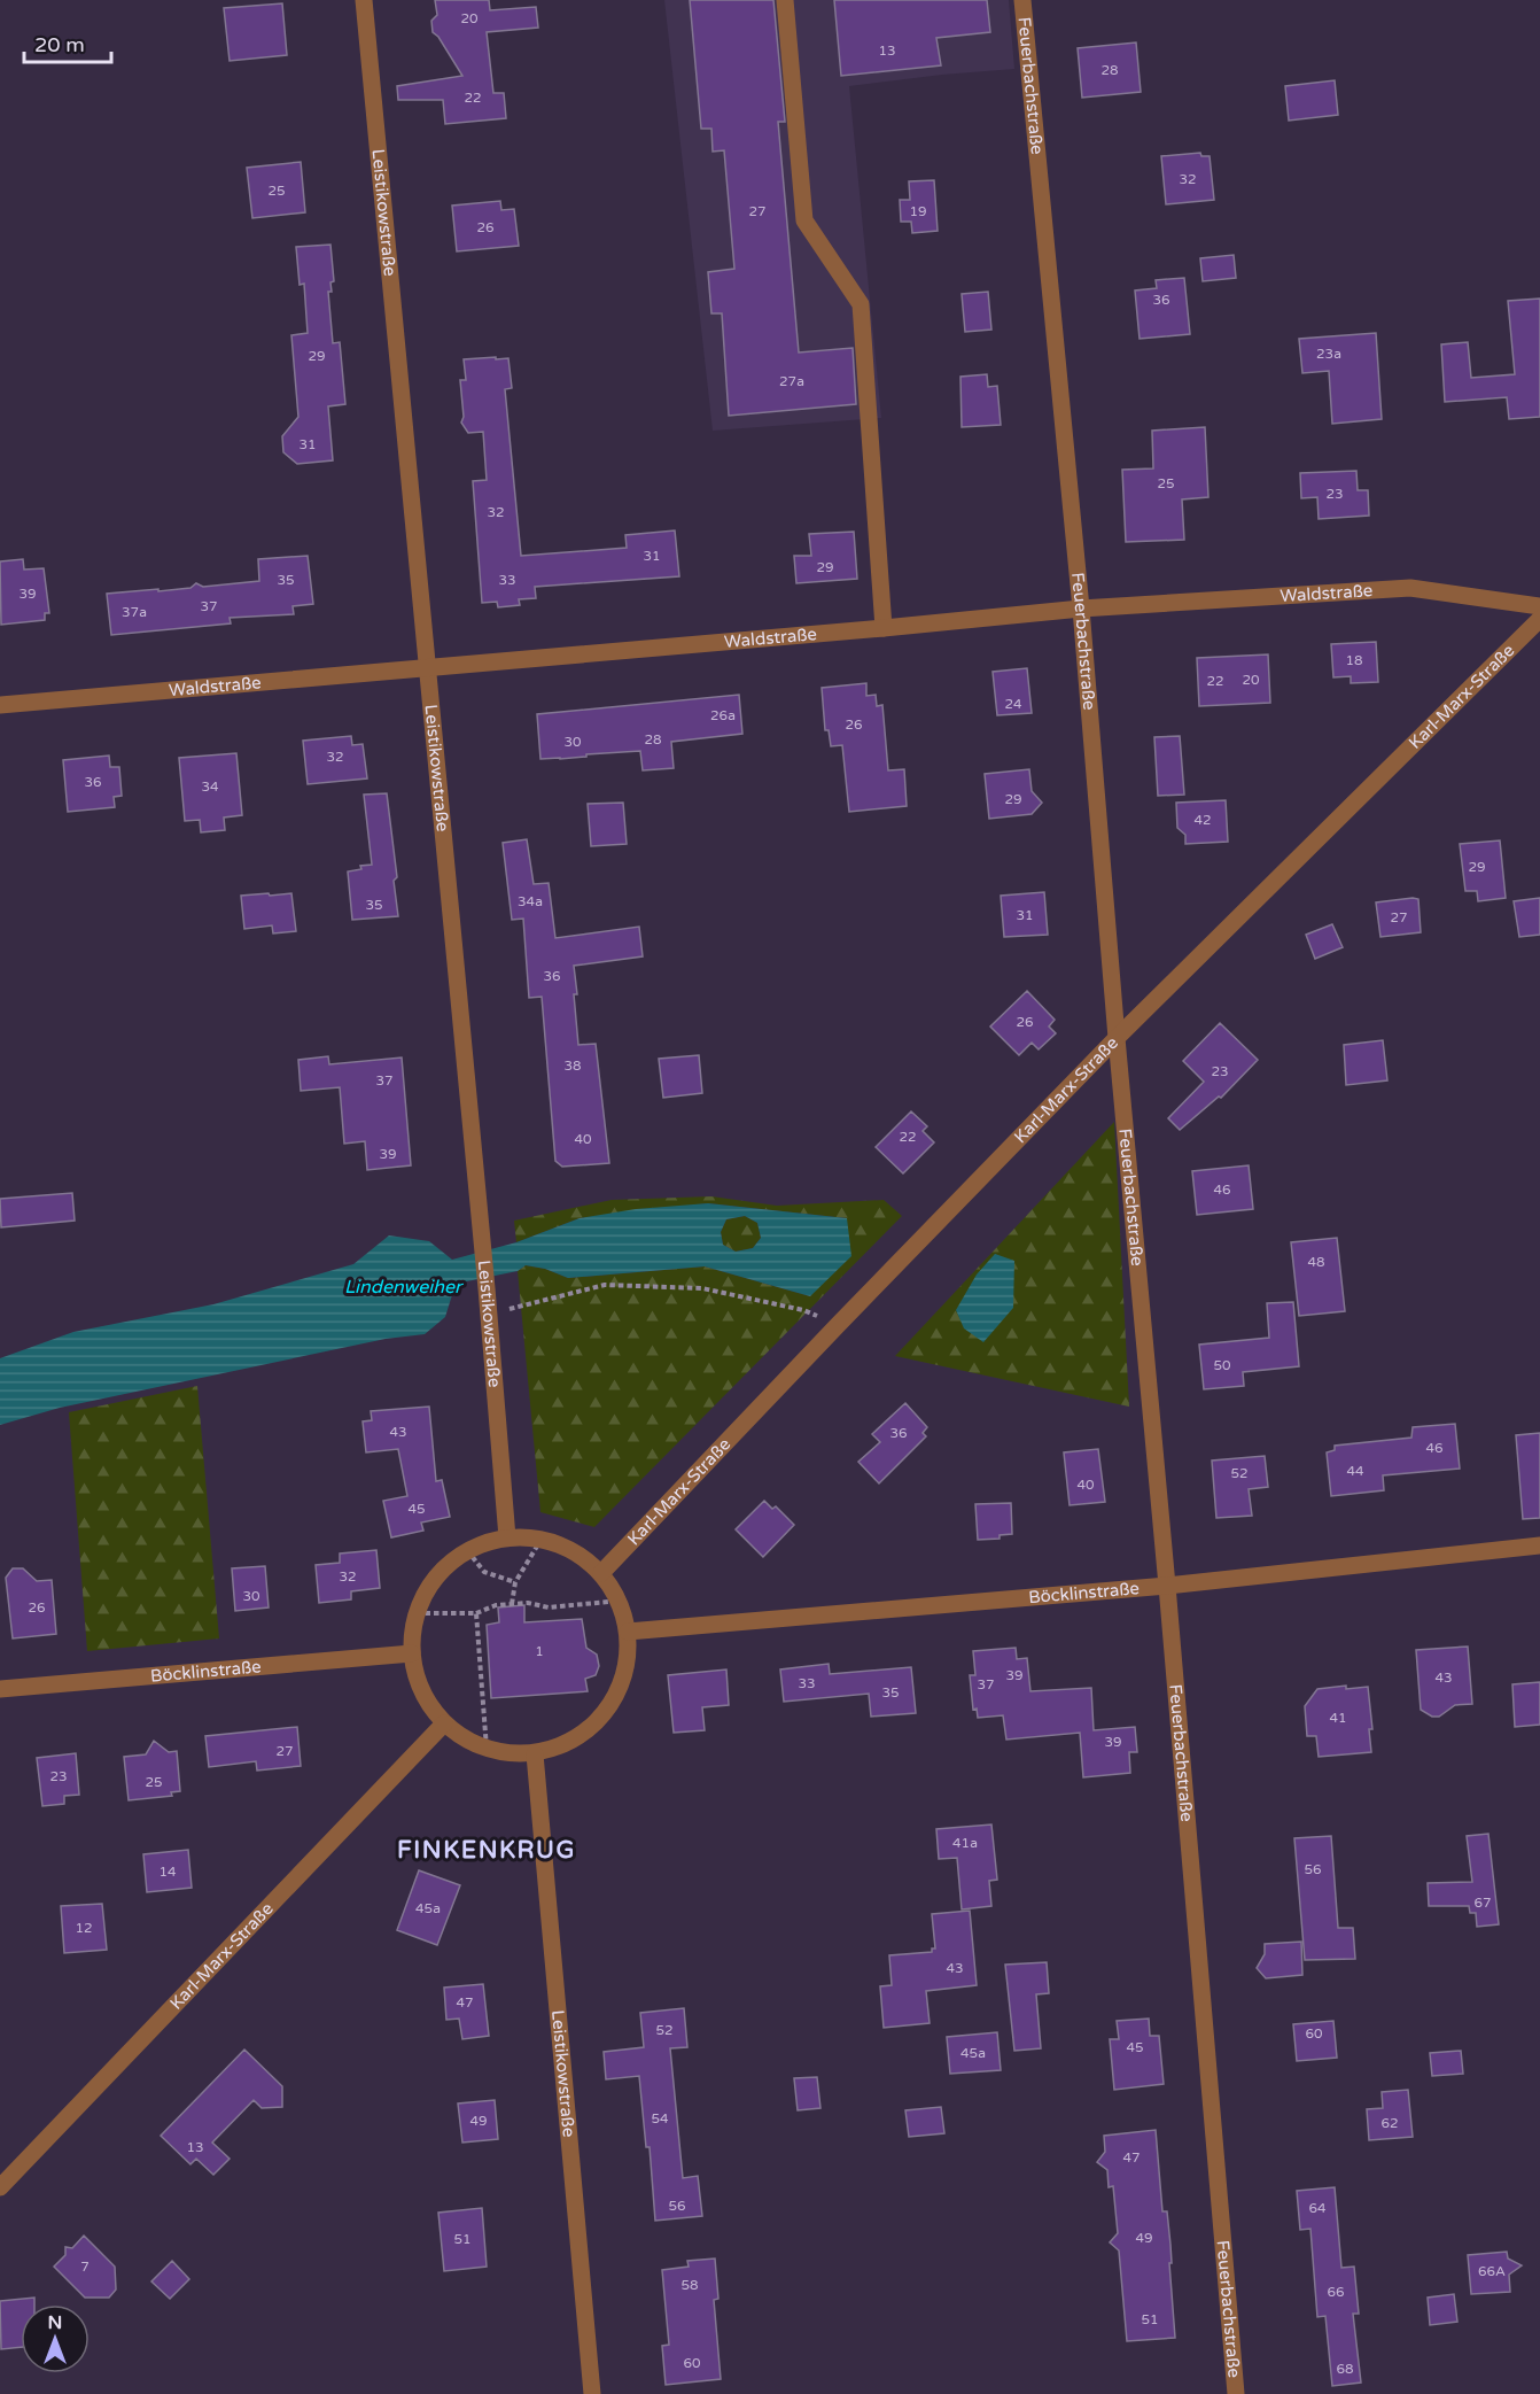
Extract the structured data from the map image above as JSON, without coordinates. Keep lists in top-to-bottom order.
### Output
{
  "streets": {
    "street": [
      "Feuerbachstraße",
      "Leistikowstraße",
      "Waldstraße",
      "Karl-Marx-Straße",
      "Böcklinstraße"
    ]
  },
  "crossings": [
    ["Feuerbachstraße", "Waldstraße"],
    ["Feuerbachstraße", "Karl-Marx-Straße"],
    ["Feuerbachstraße", "Böcklinstraße"],
    ["Leistikowstraße", "Waldstraße"]
  ],
  "districts": ["FINKENKRUG"],
  "water": ["Lindenweiher"],
  "house_numbers": [
    "20",
    "13",
    "28",
    "22",
    "32",
    "25",
    "27",
    "19",
    "26",
    "36",
    "23a",
    "29",
    "27a",
    "31",
    "25",
    "23",
    "32",
    "31",
    "29",
    "35",
    "33",
    "39",
    "37",
    "37a",
    "18",
    "20",
    "22",
    "24",
    "26a",
    "26",
    "28",
    "30",
    "32",
    "36",
    "34",
    "29",
    "42",
    "29",
    "34a",
    "35",
    "31",
    "27",
    "36",
    "26",
    "38",
    "23",
    "37",
    "22",
    "40",
    "39",
    "46",
    "48",
    "50",
    "43",
    "36",
    "46",
    "44",
    "52",
    "40",
    "45",
    "32",
    "30",
    "26",
    "1",
    "39",
    "43",
    "33",
    "37",
    "35",
    "41",
    "39",
    "27",
    "23",
    "25",
    "41a",
    "56",
    "14",
    "67",
    "45a",
    "12",
    "43",
    "47",
    "52",
    "60",
    "45",
    "45a",
    "54",
    "49",
    "62",
    "13",
    "47",
    "56",
    "64",
    "49",
    "51",
    "7",
    "66A",
    "58",
    "66",
    "51",
    "60",
    "68"
  ],
  "scale_bar": "20 m",
  "north": "top"
}
